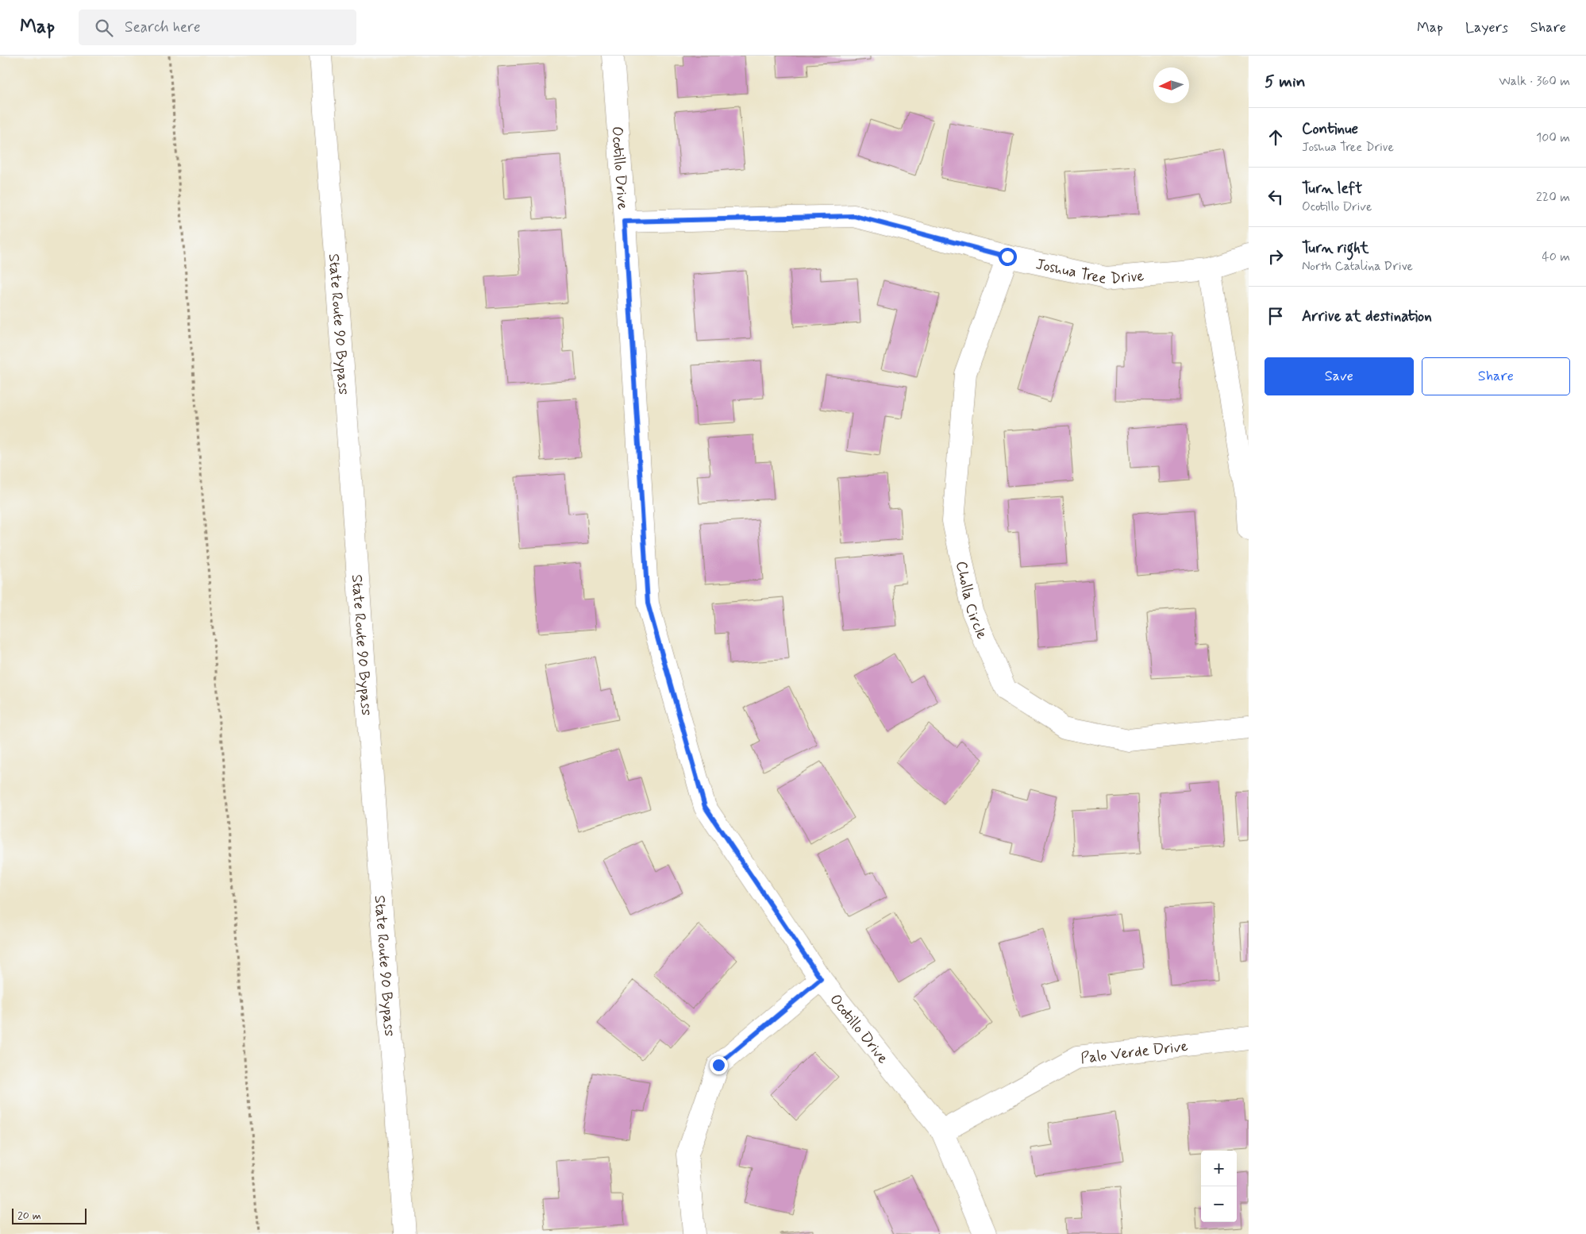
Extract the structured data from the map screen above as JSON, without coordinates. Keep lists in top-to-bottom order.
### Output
{
  "streets": {
    "main road": [
      "Ocotillo Drive",
      "Joshua Tree Drive",
      "State Route 90 Bypass",
      "Cholla Circle",
      "Palo Verde Drive"
    ]
  },
  "crossings": [
    ["Ocotillo Drive", "Joshua Tree Drive"],
    ["Ocotillo Drive", "Palo Verde Drive"],
    ["Joshua Tree Drive", "Cholla Circle"]
  ],
  "scale_bar": "20 m",
  "north": "left",
  "page": {
    "header": "Map",
    "search": "Search here",
    "nav": ["Map", "Layers", "Share"],
    "heading": ["5 min", "Walk · 360 m"],
    "list": [
      ["Continue", "Joshua Tree Drive", "100 m"],
      ["Turn left", "Ocotillo Drive", "220 m"],
      ["Turn right", "North Catalina Drive", "40 m"],
      "Arrive at destination"
    ],
    "buttons": ["Save", "Share"],
    "map_buttons": ["+", "−"],
    "scale": "20 m"
  }
}
